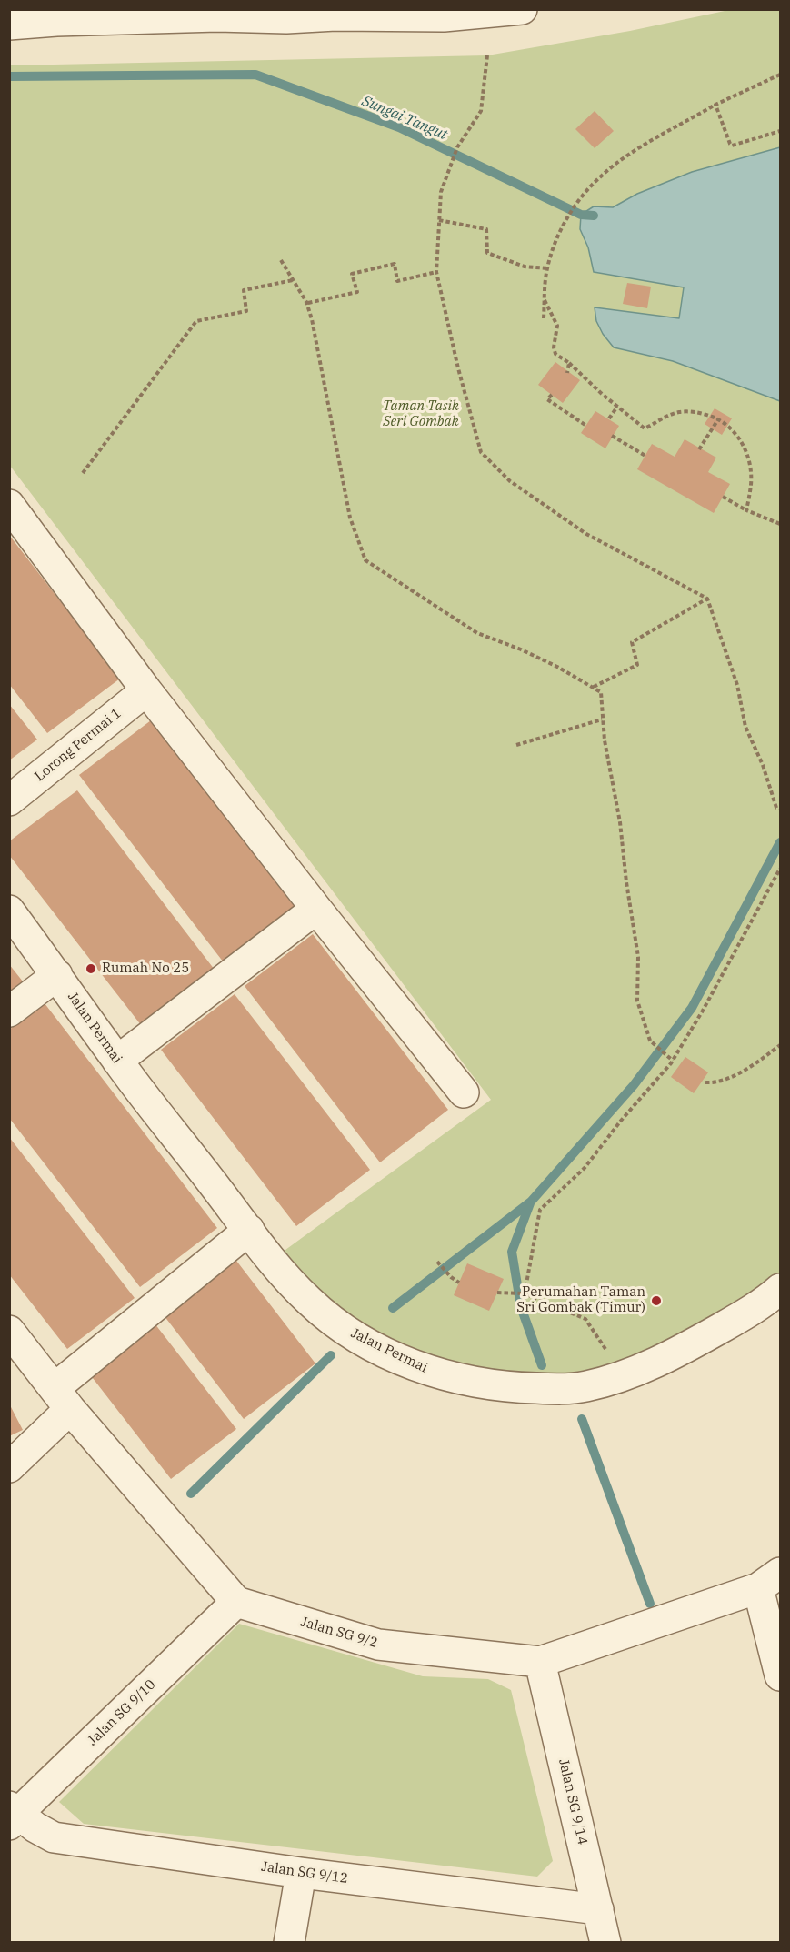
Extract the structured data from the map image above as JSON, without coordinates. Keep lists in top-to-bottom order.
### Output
{
  "streets": {
    "street": [
      "Lorong Permai 1",
      "Jalan Permai",
      "Jalan SG 9/2",
      "Jalan SG 9/10",
      "Jalan SG 9/14",
      "Jalan SG 9/12"
    ]
  },
  "crossings": [
    ["Jalan SG 9/2", "Jalan SG 9/10"],
    ["Jalan SG 9/2", "Jalan SG 9/14"],
    ["Jalan SG 9/10", "Jalan SG 9/12"],
    ["Jalan SG 9/14", "Jalan SG 9/12"]
  ],
  "water": ["Sungai Tangut"],
  "parks": ["Taman Tasik Seri Gombak"],
  "places": ["Rumah No 25", "Perumahan Taman Sri Gombak (Timur)"]
}
